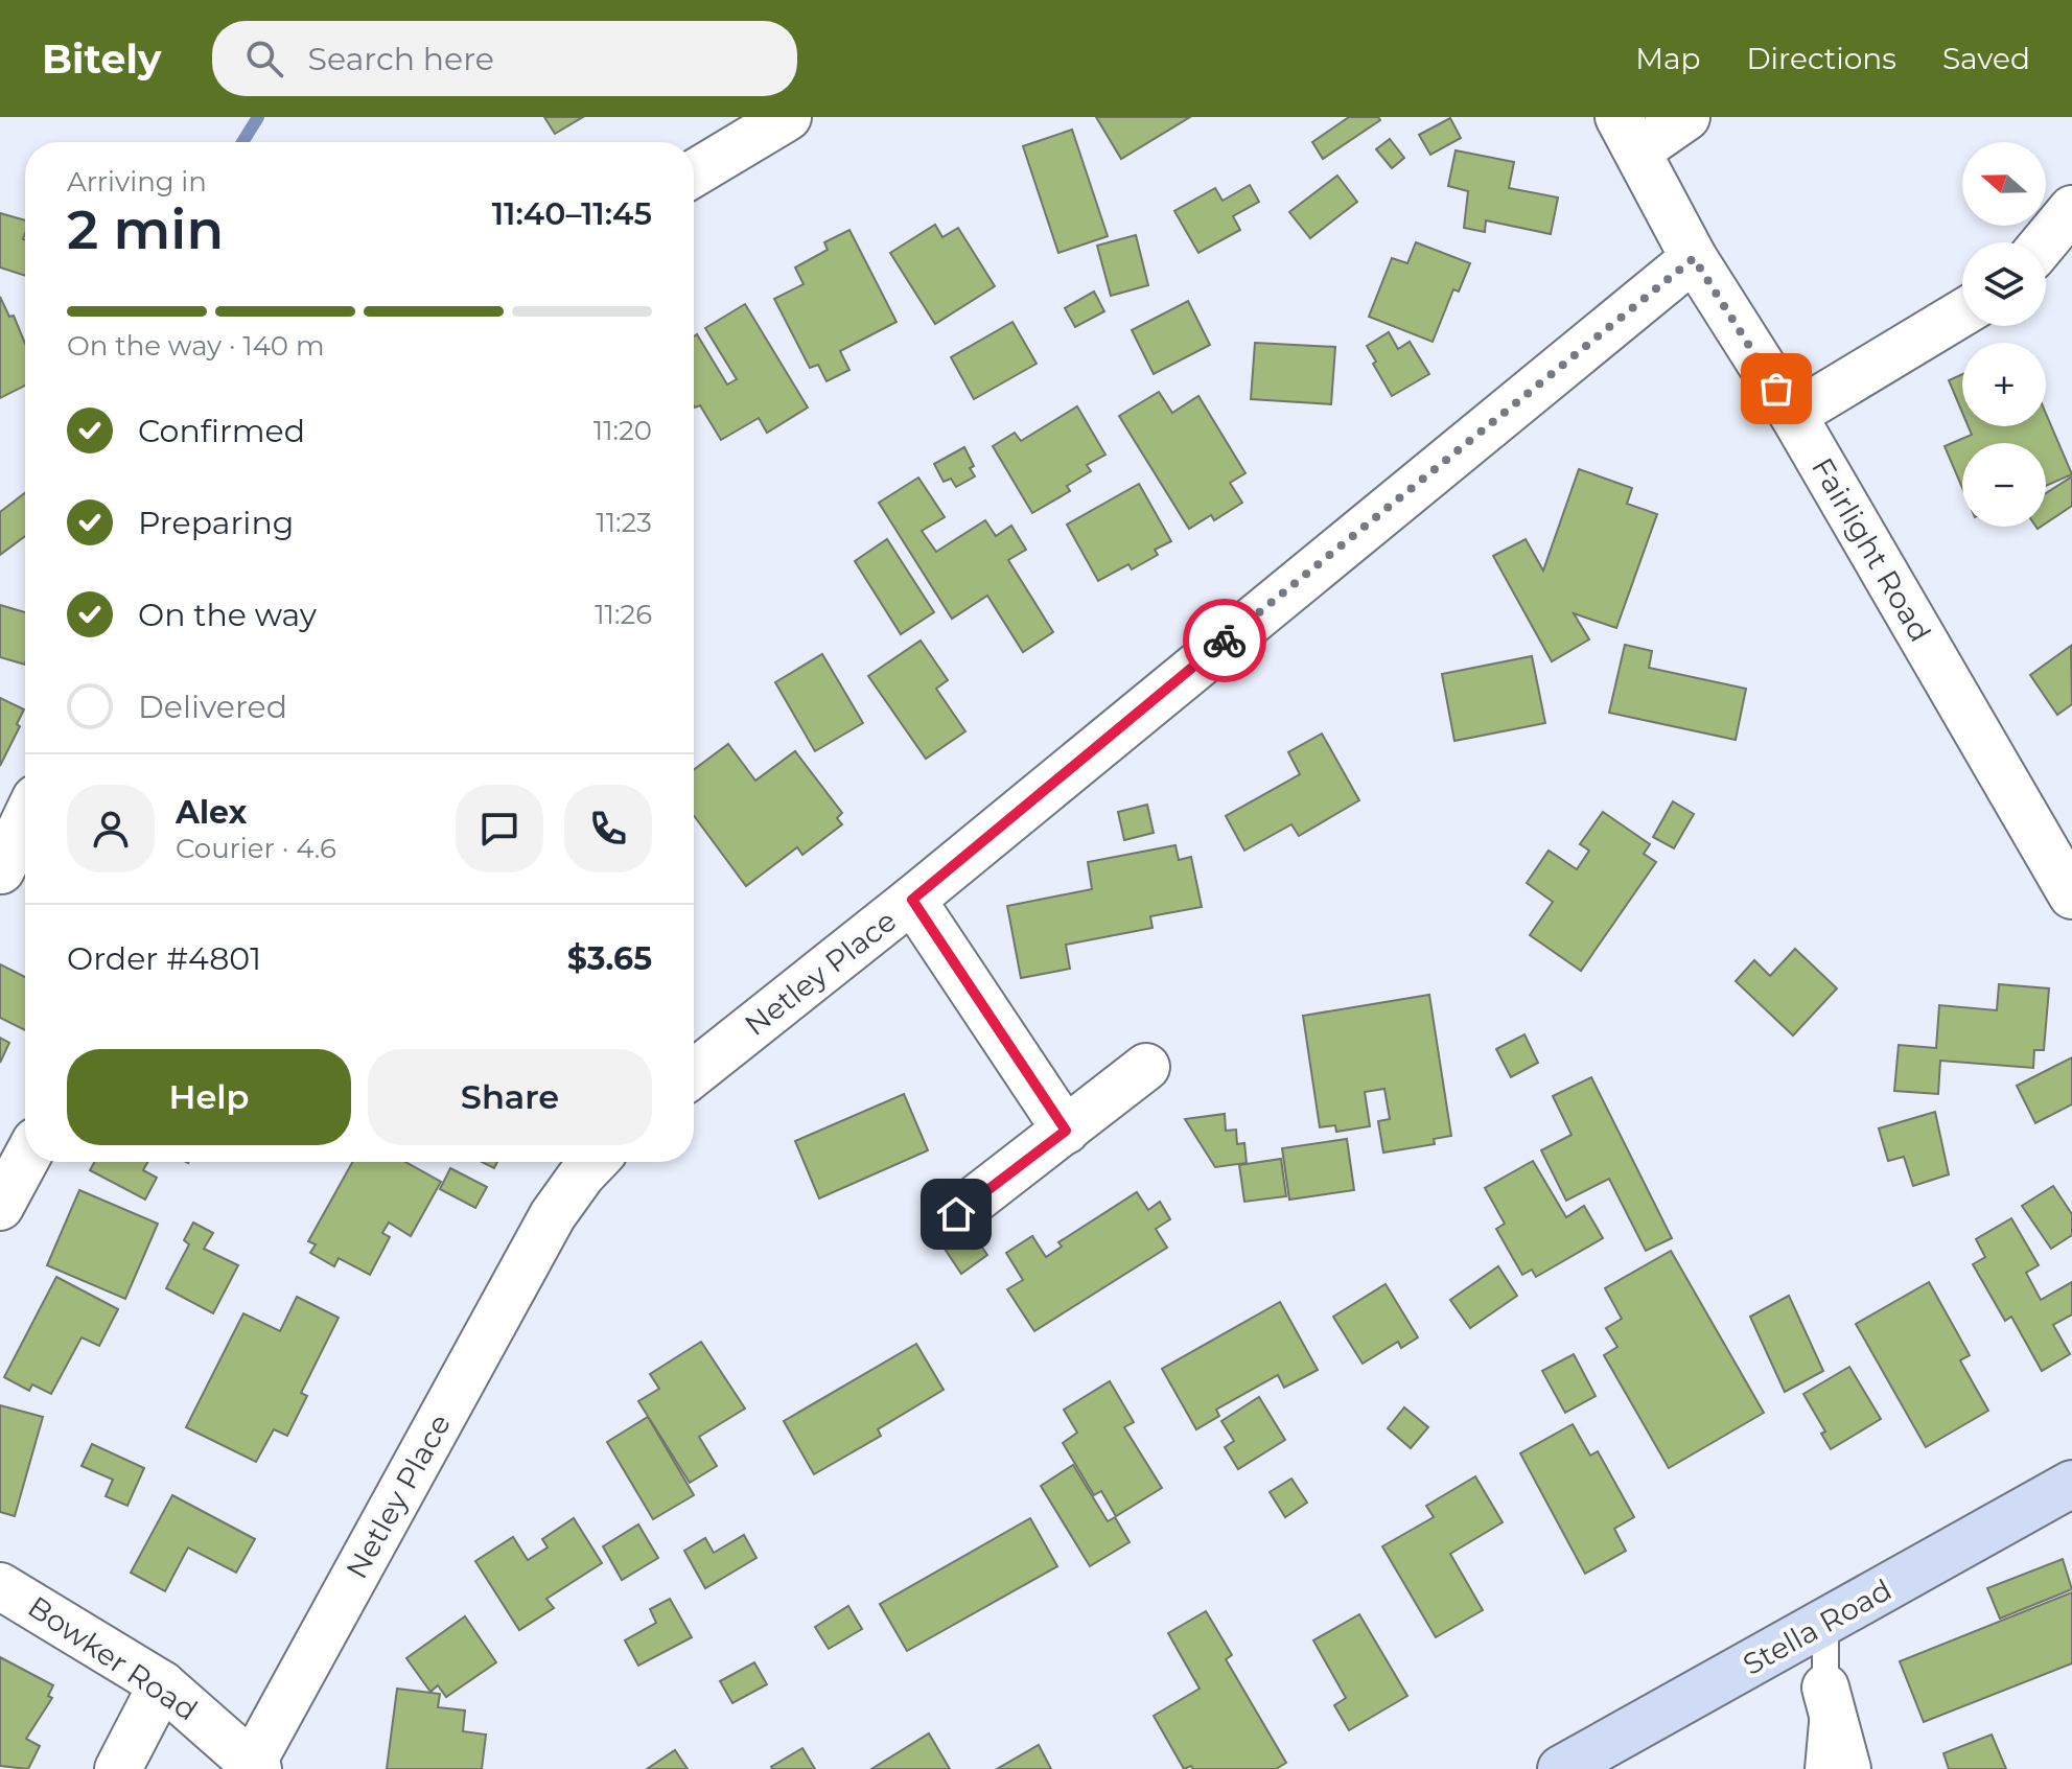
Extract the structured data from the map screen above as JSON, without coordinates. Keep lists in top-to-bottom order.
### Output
{
  "streets": {
    "main road": ["Stella Road"],
    "street": ["Fairlight Road", "Netley Place", "Bowker Road"]
  },
  "crossings": [
    ["Fairlight Road", "Netley Place"],
    ["Netley Place", "Bowker Road"]
  ],
  "north": "left",
  "page": {
    "header": "Bitely",
    "search": "Search here",
    "nav": ["Map", "Directions", "Saved"],
    "map_buttons": ["+", "−"],
    "heading": ["2 min", "Arriving in", "11:40–11:45"],
    "panel": [
      "Alex",
      "Courier · 4.6",
      "Order #4801",
      "$3.65"
    ],
    "bar": "On the way · 140 m",
    "list": [
      ["Confirmed", "11:20"],
      ["Preparing", "11:23"],
      ["On the way", "11:26"],
      "Delivered"
    ],
    "buttons": ["Help", "Share"]
  }
}
